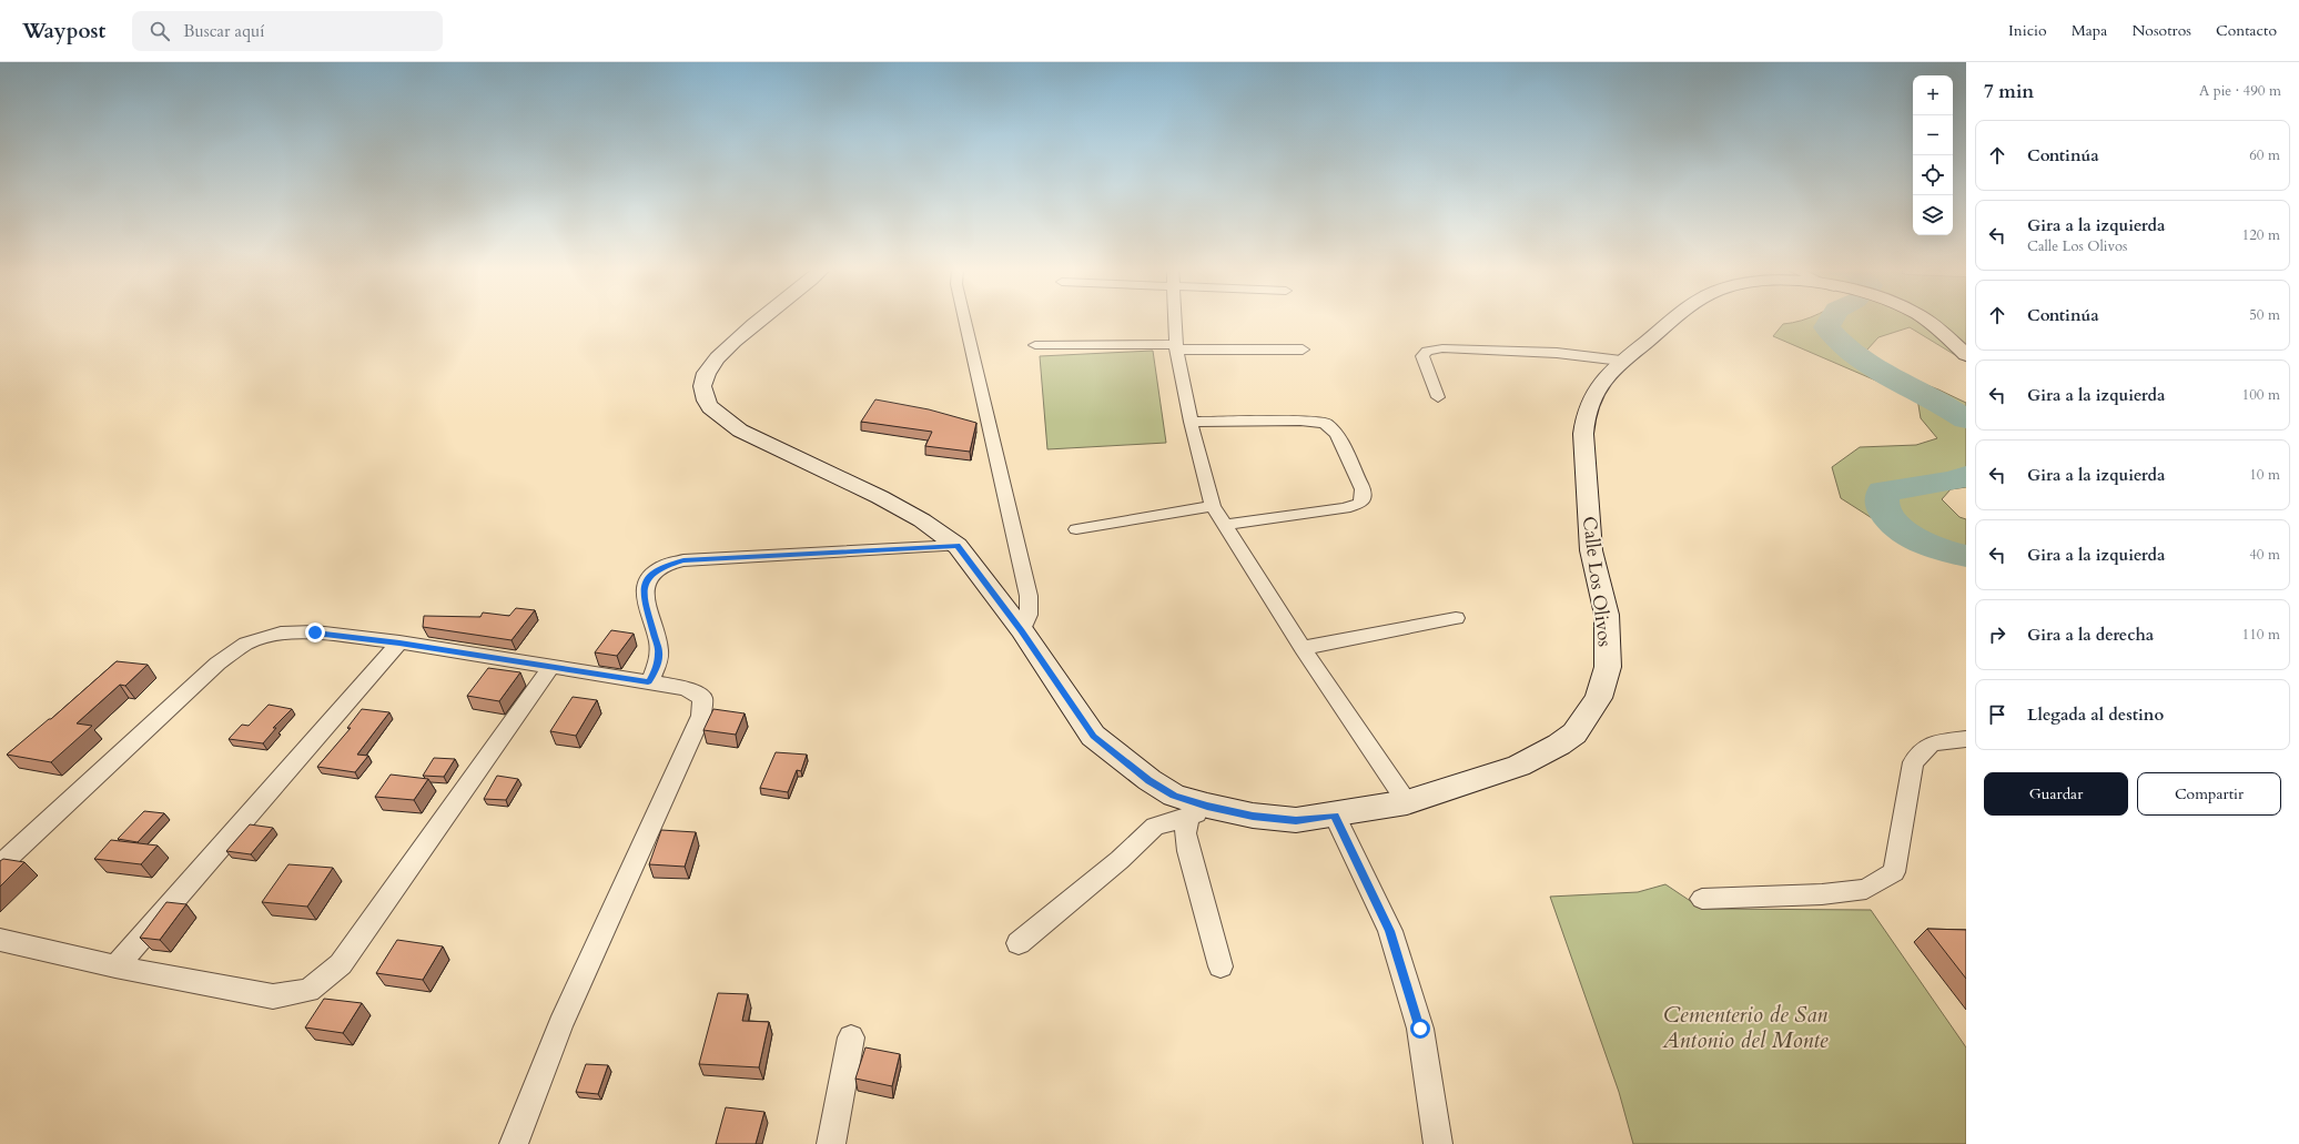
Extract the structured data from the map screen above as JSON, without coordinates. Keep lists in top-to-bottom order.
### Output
{
  "streets": {
    "street": ["Calle Los Olivos"]
  },
  "parks": ["Cementerio de San Antonio del Monte"],
  "page": {
    "header": "Waypost",
    "search": "Buscar aquí",
    "nav": [
      "Inicio",
      "Mapa",
      "Nosotros",
      "Contacto"
    ],
    "heading": ["7 min", "A pie · 490 m"],
    "map_buttons": ["+", "−"],
    "list": [
      ["Continúa", "60 m"],
      ["Gira a la izquierda", "Calle Los Olivos", "120 m"],
      ["Continúa", "50 m"],
      ["Gira a la izquierda", "100 m"],
      ["Gira a la izquierda", "10 m"],
      ["Gira a la izquierda", "40 m"],
      ["Gira a la derecha", "110 m"],
      "Llegada al destino"
    ],
    "buttons": ["Guardar", "Compartir"]
  }
}
